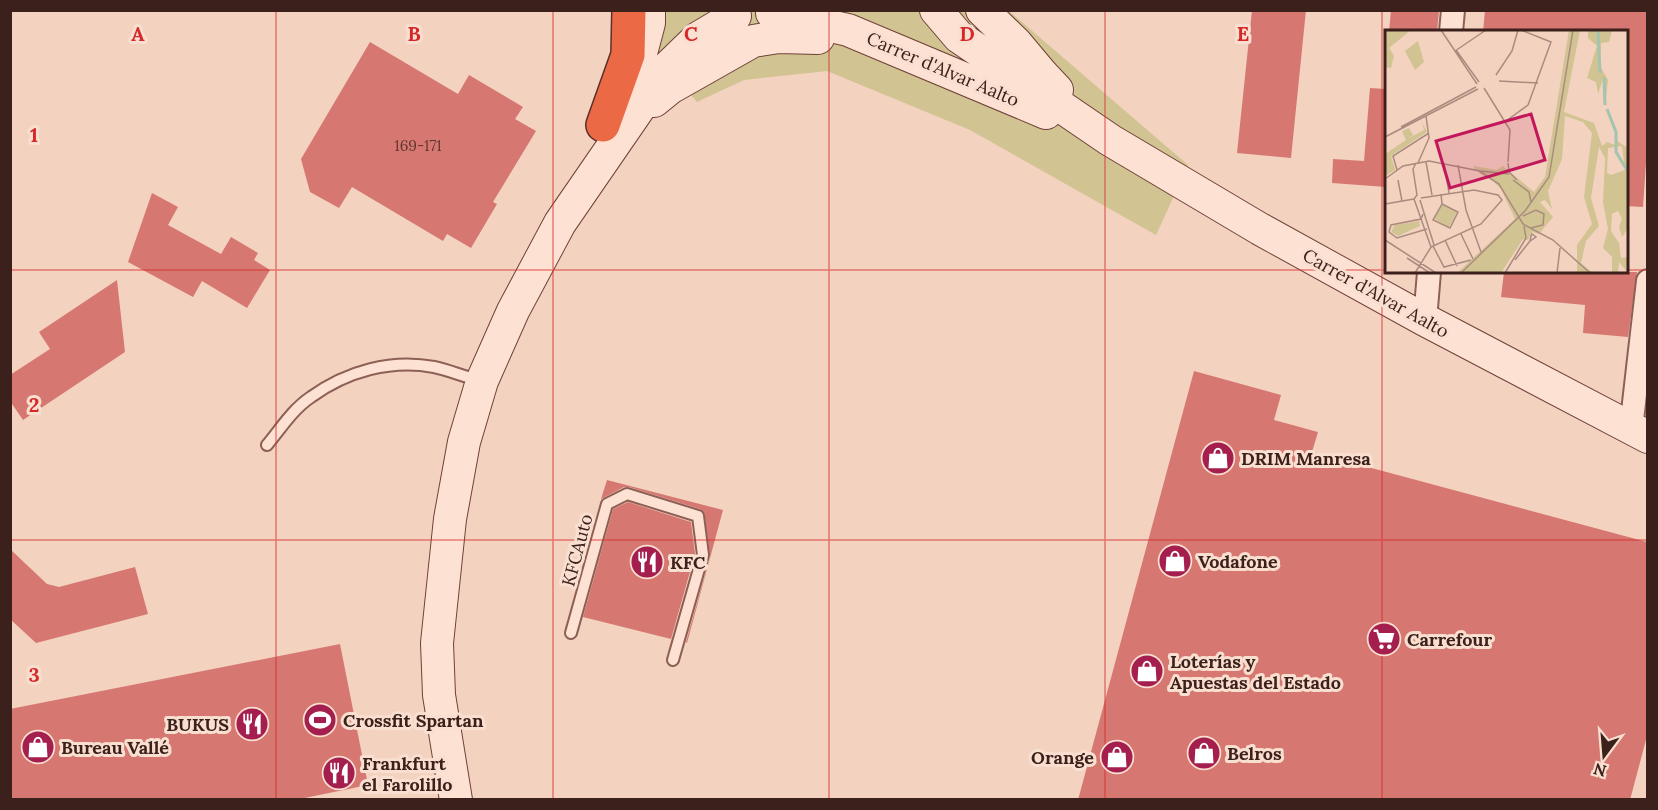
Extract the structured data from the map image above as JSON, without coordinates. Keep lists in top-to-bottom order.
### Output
{
  "streets": {
    "street": ["Carrer d'Alvar Aalto"],
    "lane": ["KFCAuto"]
  },
  "places": {
    "shop": [
      "DRIM Manresa",
      "Vodafone",
      "Loterías y Apuestas del Estado",
      "Bureau Vallé",
      "Belros",
      "Orange"
    ],
    "restaurant": ["KFC", "BUKUS", "Frankfurt el Farolillo"],
    "supermarket": ["Carrefour"],
    "sports": ["Crossfit Spartan"]
  },
  "house_numbers": ["169-171"],
  "north": "bottom",
  "grid": {
    "columns": [
      "A",
      "B",
      "C",
      "D",
      "E"
    ],
    "rows": ["1", "2", "3"]
  }
}
